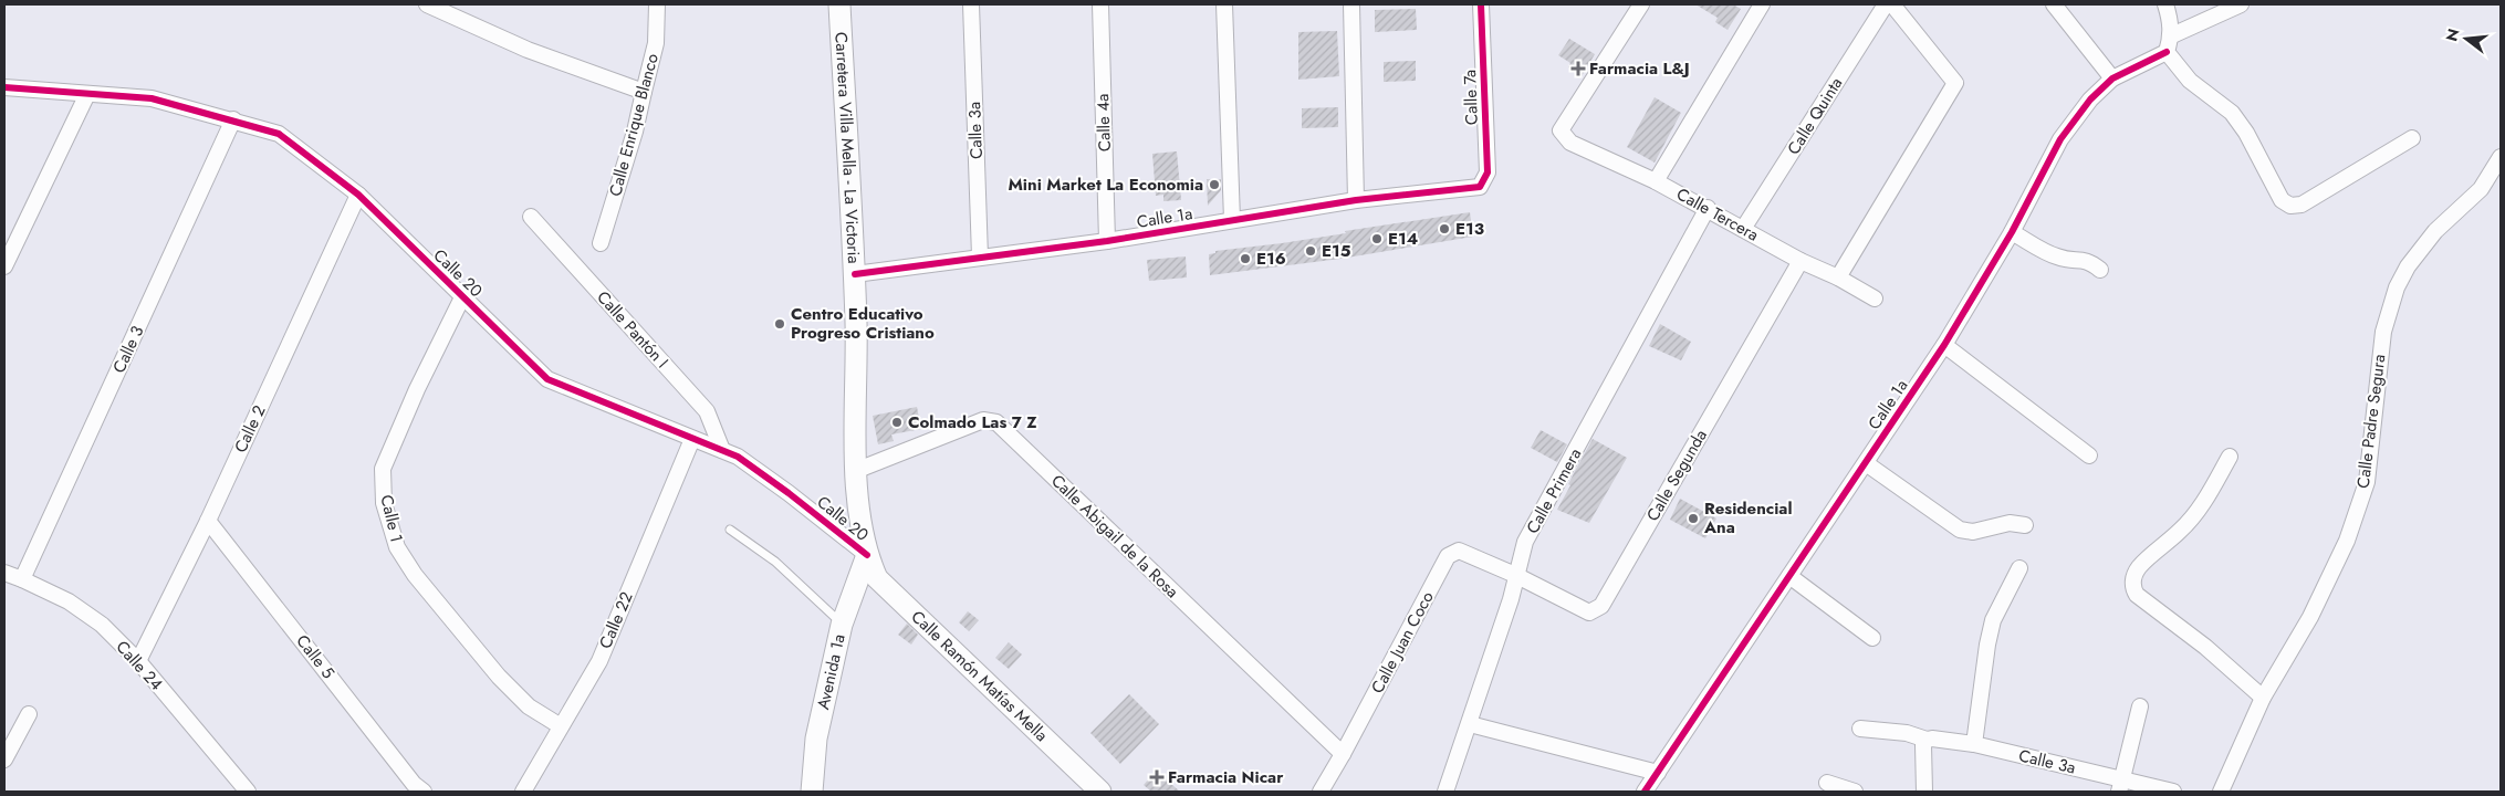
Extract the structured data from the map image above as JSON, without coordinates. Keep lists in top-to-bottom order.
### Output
{
  "streets": {
    "main road": ["Carretera Villa Mella - La Victoria", "Avenida 1a", "Calle Ramón Matías Mella"],
    "street": [
      "Calle 7a",
      "Calle Quinta",
      "Calle 4a",
      "Calle Enrique Blanco",
      "Calle 3a",
      "Calle Tercera",
      "Calle 1a",
      "Calle 20",
      "Calle Pantón I",
      "Calle 3",
      "Calle Padre Segura",
      "Calle 2",
      "Calle Segunda",
      "Calle Primera",
      "Calle 1",
      "Calle Abigail de la Rosa",
      "Calle 22",
      "Calle Juan Coco",
      "Calle 5",
      "Calle 24"
    ]
  },
  "crossings": [
    ["Calle 7a", "Calle 1a"],
    ["Calle Quinta", "Calle Tercera"],
    ["Calle 4a", "Calle 1a"],
    ["Calle 3a", "Calle 1a"],
    ["Carretera Villa Mella - La Victoria", "Calle 1a"],
    ["Carretera Villa Mella - La Victoria", "Calle 20"],
    ["Carretera Villa Mella - La Victoria", "Calle Abigail de la Rosa"],
    ["Carretera Villa Mella - La Victoria", "Avenida 1a"],
    ["Carretera Villa Mella - La Victoria", "Calle Ramón Matías Mella"],
    ["Calle Tercera", "Calle Segunda"],
    ["Calle Tercera", "Calle Primera"],
    ["Calle 20", "Calle Pantón I"],
    ["Calle 20", "Calle 3"],
    ["Calle 20", "Calle 2"],
    ["Calle 20", "Calle 1"],
    ["Calle 20", "Calle 22"],
    ["Calle 20", "Avenida 1a"],
    ["Calle 20", "Calle Ramón Matías Mella"],
    ["Calle 3", "Calle 24"],
    ["Calle 2", "Calle 5"],
    ["Calle 2", "Calle 24"],
    ["Calle Segunda", "Calle Primera"],
    ["Calle Segunda", "Calle Juan Coco"],
    ["Calle Primera", "Calle Juan Coco"],
    ["Calle 1", "Calle 22"],
    ["Calle Abigail de la Rosa", "Calle Juan Coco"],
    ["Avenida 1a", "Calle Ramón Matías Mella"]
  ],
  "places": {
    "health": ["Farmacia L&J", "Farmacia Nicar"],
    "other": [
      "Mini Market La Economia",
      "E13",
      "E14",
      "E15",
      "E16",
      "Centro Educativo Progreso Cristiano",
      "Colmado Las 7 Z",
      "Residencial Ana"
    ]
  },
  "north": "left"
}
